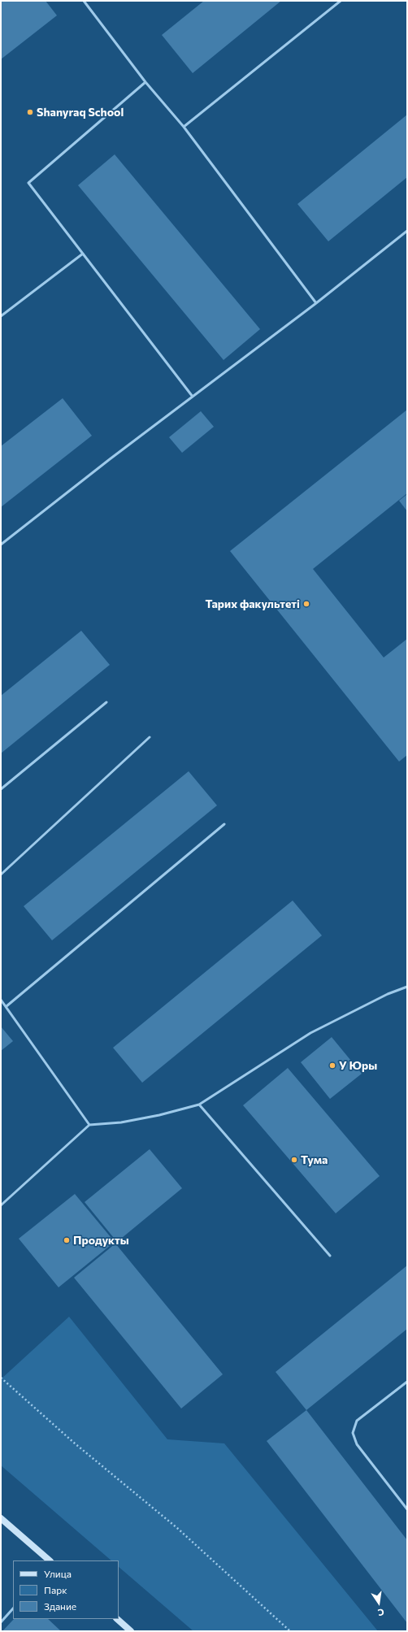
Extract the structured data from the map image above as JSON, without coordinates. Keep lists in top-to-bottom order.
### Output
{
  "places": [
    "Shanyraq School",
    "Тарих факультеті",
    "У Юры",
    "Тума",
    "Продукты"
  ],
  "legend": ["Улица", "Парк", "Здание"],
  "north": "bottom"
}
